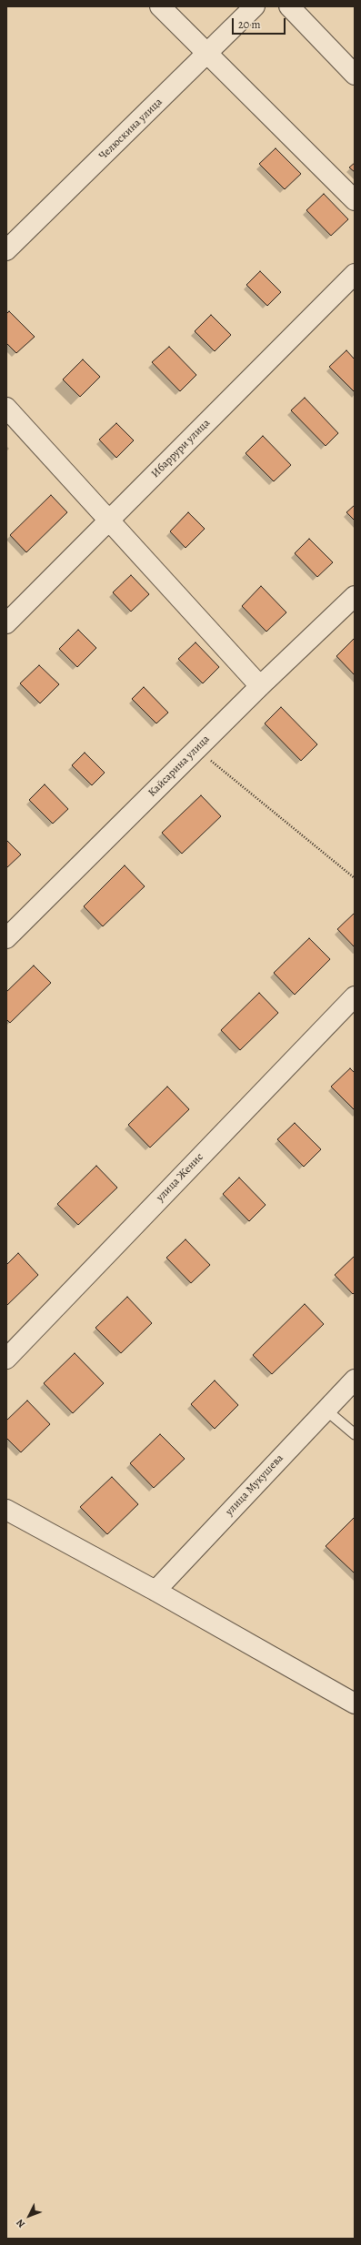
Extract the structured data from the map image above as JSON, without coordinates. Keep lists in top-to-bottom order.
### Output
{
  "streets": {
    "street": [
      "Челюскина улица",
      "Ибаррури улица",
      "Кайсарина улица",
      "улица Женис",
      "улица Мукушева"
    ]
  },
  "scale_bar": "20 m",
  "north": "bottom left"
}
